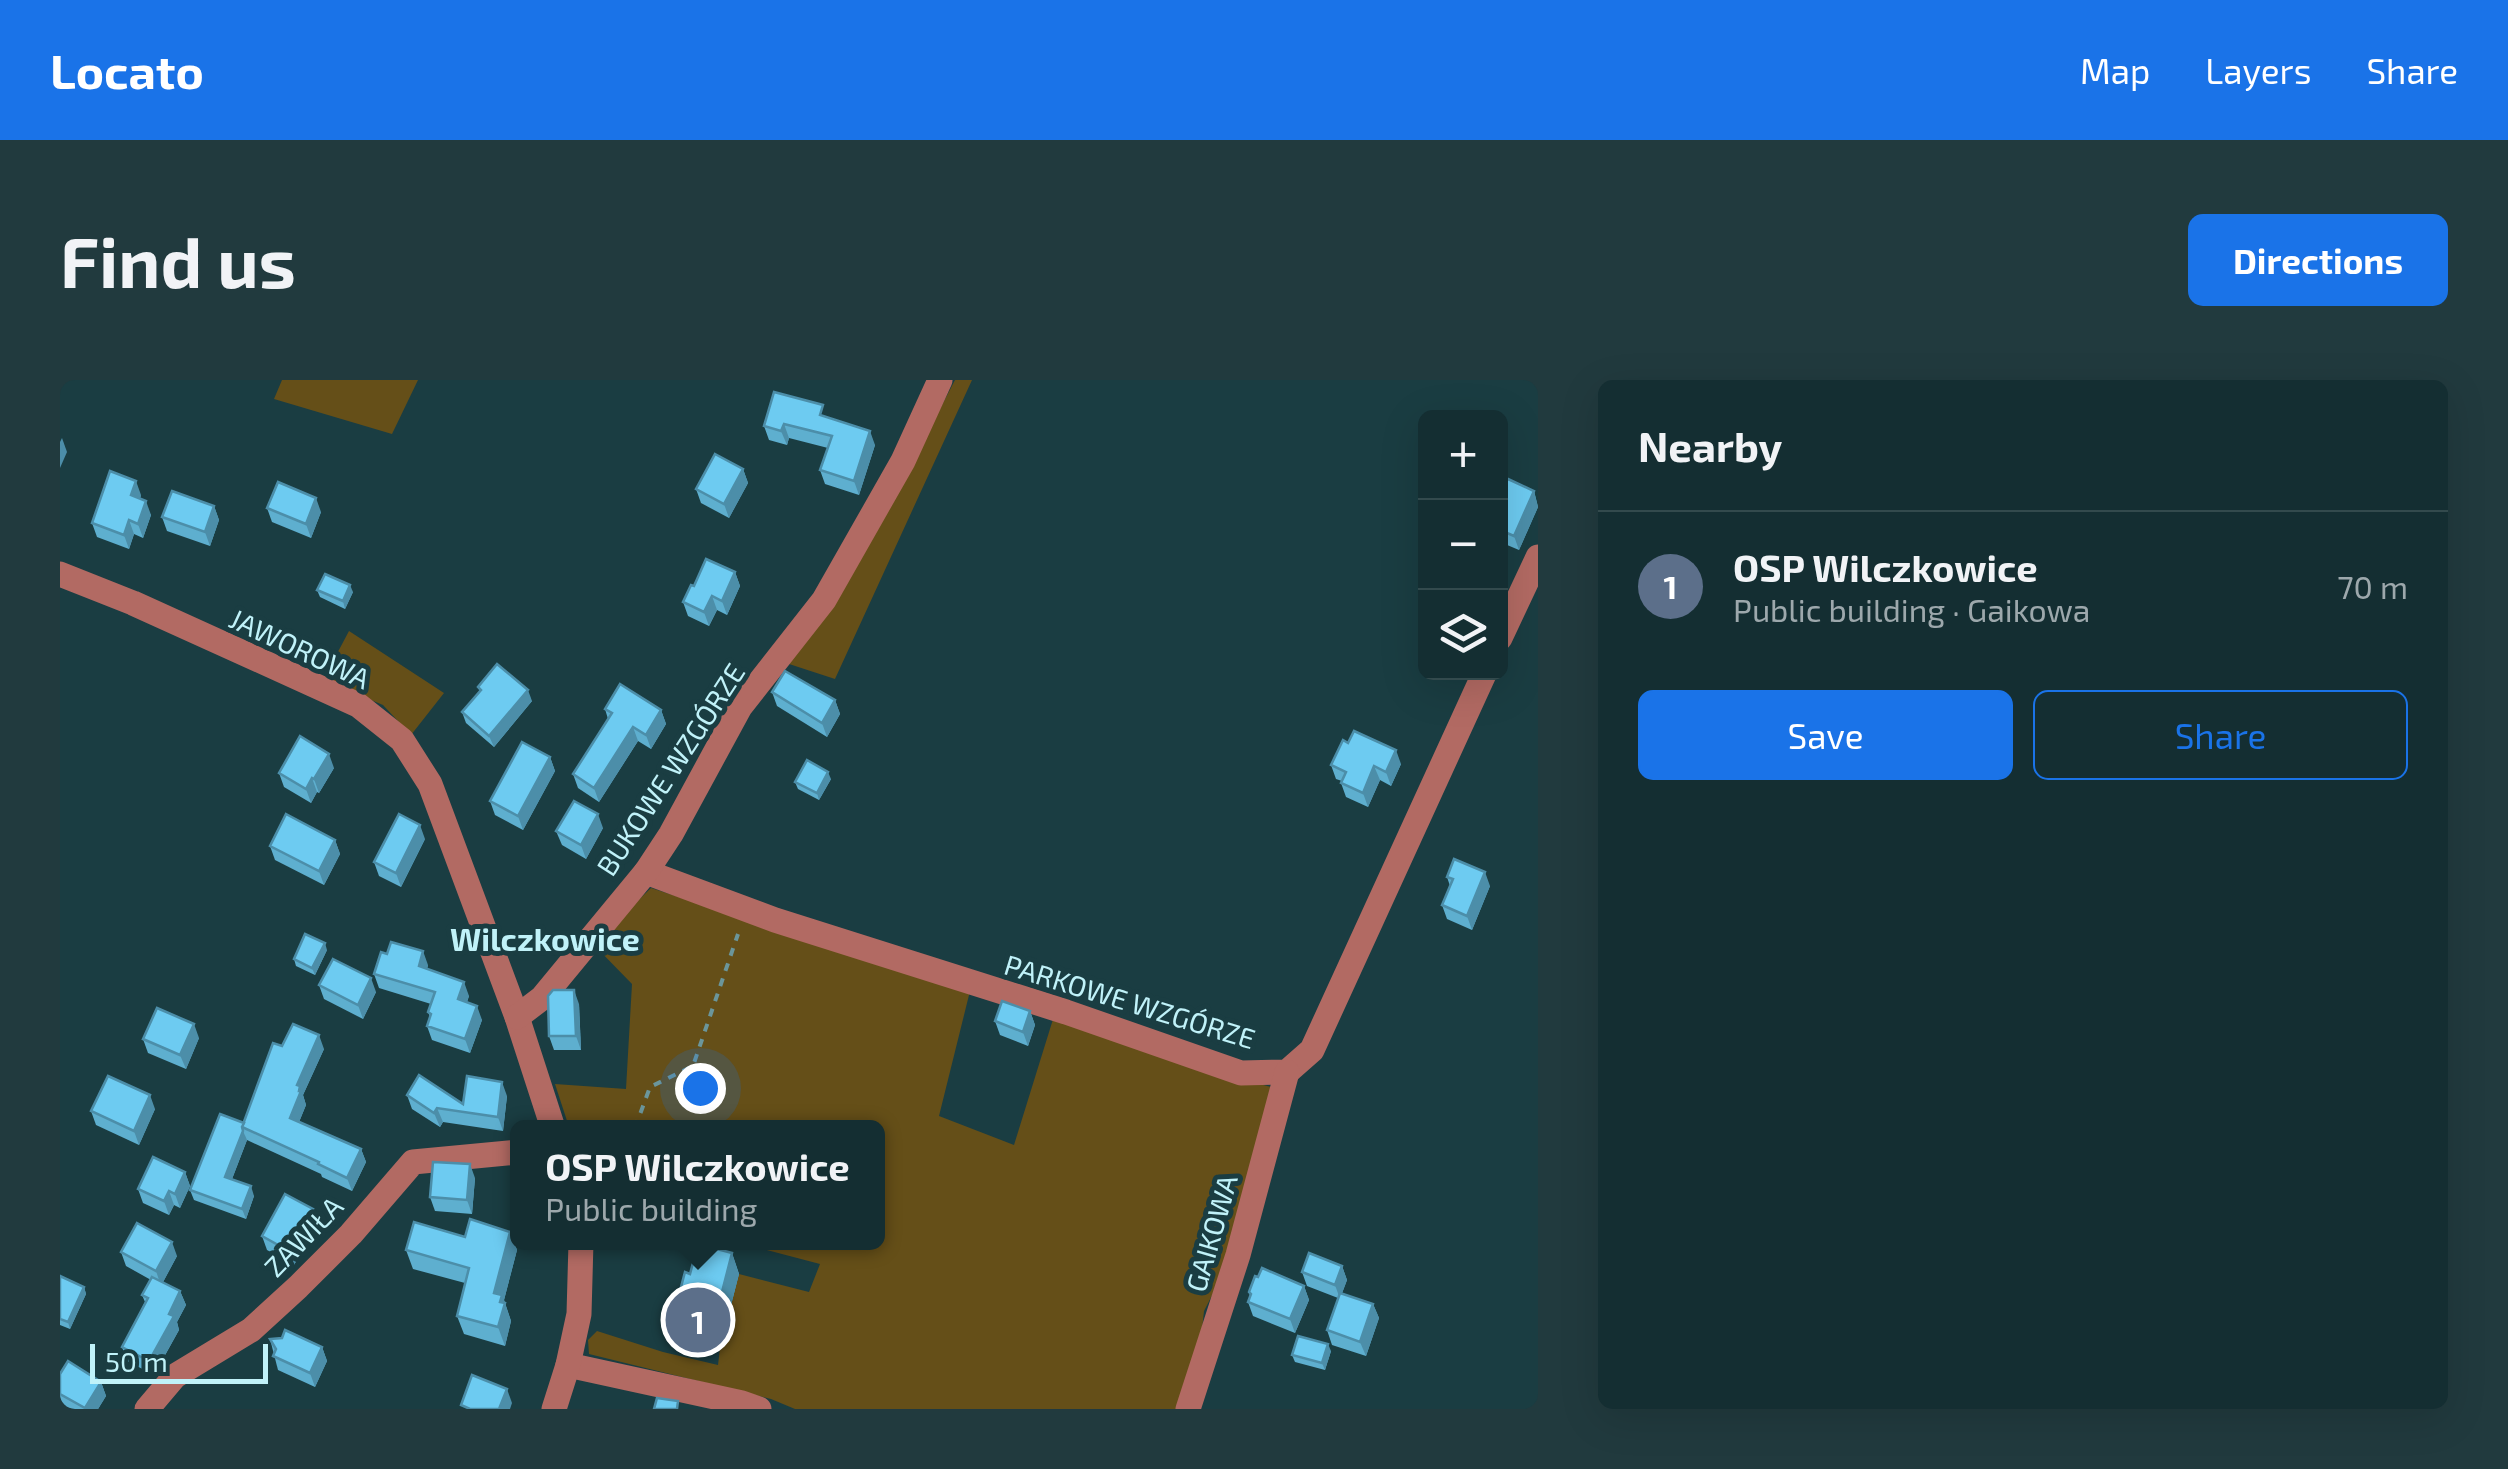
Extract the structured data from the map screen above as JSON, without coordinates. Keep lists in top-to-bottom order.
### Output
{
  "streets": {
    "street": [
      "JAWOROWA",
      "BUKOWE WZGÓRZE",
      "PARKOWE WZGÓRZE",
      "GAIKOWA",
      "ZAWIŁA"
    ]
  },
  "crossings": [
    ["JAWOROWA", "BUKOWE WZGÓRZE"],
    ["BUKOWE WZGÓRZE", "PARKOWE WZGÓRZE"],
    ["PARKOWE WZGÓRZE", "GAIKOWA"]
  ],
  "districts": ["Wilczkowice"],
  "scale_bar": "50 m",
  "page": {
    "header": "Locato",
    "nav": ["Map", "Layers", "Share"],
    "buttons": [
      "Directions",
      ["Save", "Share"]
    ],
    "title": "Find us",
    "heading": "Nearby",
    "map_buttons": ["+", "−"],
    "list": [
      {
        "mark": "1",
        "name": "OSP Wilczkowice",
        "note": "Public building · Gaikowa",
        "value": "70 m"
      }
    ],
    "popup": ["OSP Wilczkowice", "Public building"],
    "pins": "1",
    "scale": "50 m"
  }
}
